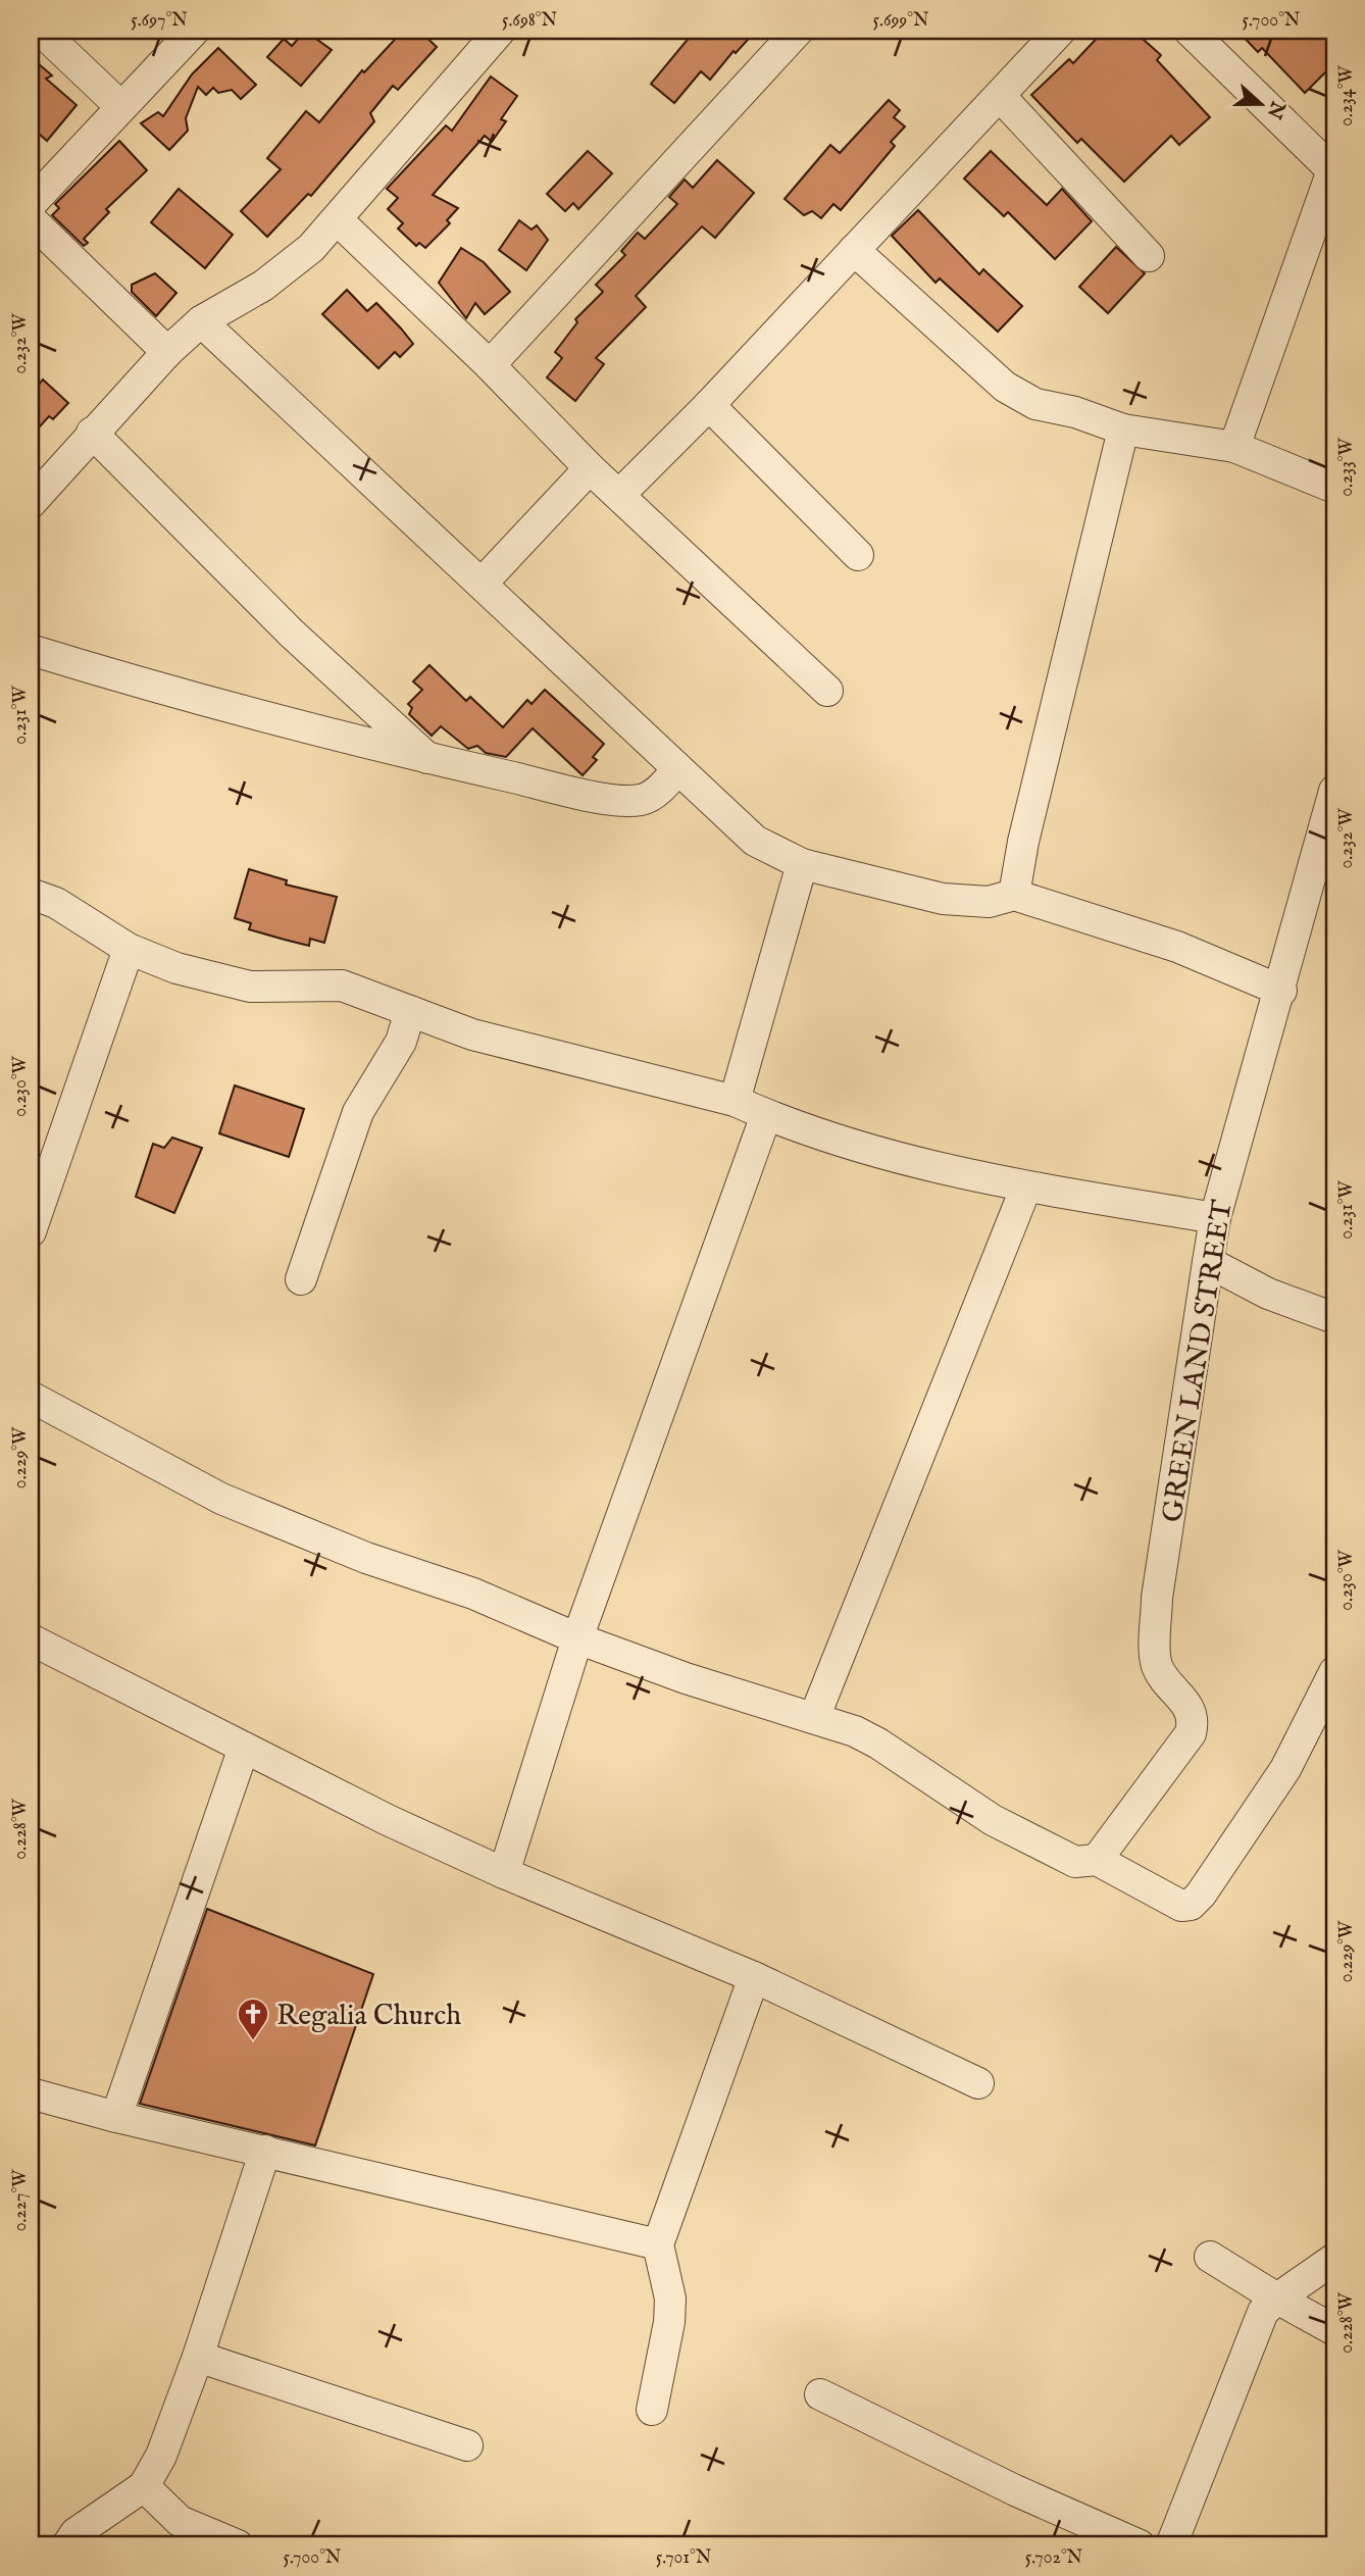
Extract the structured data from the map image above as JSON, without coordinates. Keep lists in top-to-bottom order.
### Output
{
  "streets": {
    "street": ["GREEN LAND STREET"]
  },
  "places": {
    "church": ["Regalia Church"]
  },
  "north": "right",
  "coordinates": [
    "5.697°N",
    "5.698°N",
    "5.699°N",
    "5.700°N",
    "0.234°W",
    "0.232°W",
    "0.233°W",
    "0.231°W",
    "0.230°W",
    "0.229°W",
    "0.228°W",
    "0.227°W",
    "5.701°N",
    "5.702°N"
  ]
}
